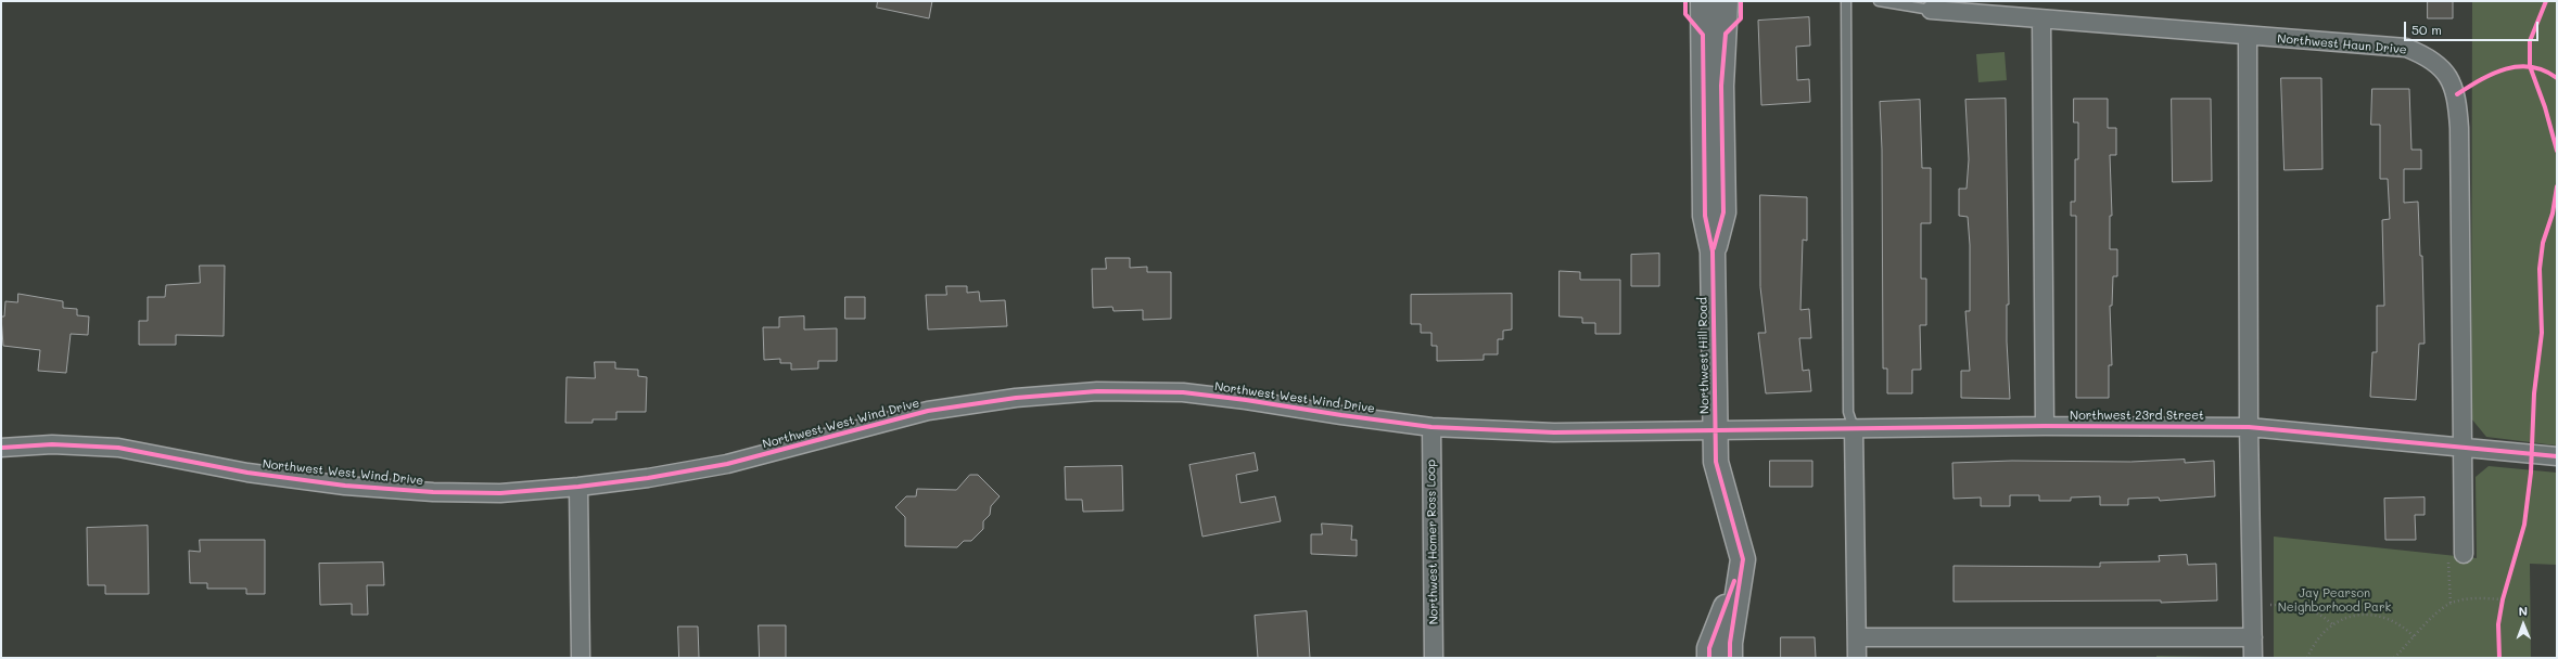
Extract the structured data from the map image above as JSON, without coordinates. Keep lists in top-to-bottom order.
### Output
{
  "streets": {
    "main road": ["Northwest Hill Road"],
    "street": [
      "Northwest Haun Drive",
      "Northwest West Wind Drive",
      "Northwest 23rd Street",
      "Northwest Homer Ross Loop"
    ]
  },
  "crossings": [
    ["Northwest Haun Drive", "Northwest 23rd Street"],
    ["Northwest Hill Road", "Northwest West Wind Drive"],
    ["Northwest Hill Road", "Northwest 23rd Street"],
    ["Northwest West Wind Drive", "Northwest 23rd Street"],
    ["Northwest West Wind Drive", "Northwest Homer Ross Loop"]
  ],
  "parks": ["Jay Pearson Neighborhood Park"],
  "scale_bar": "50 m",
  "north": "top"
}
